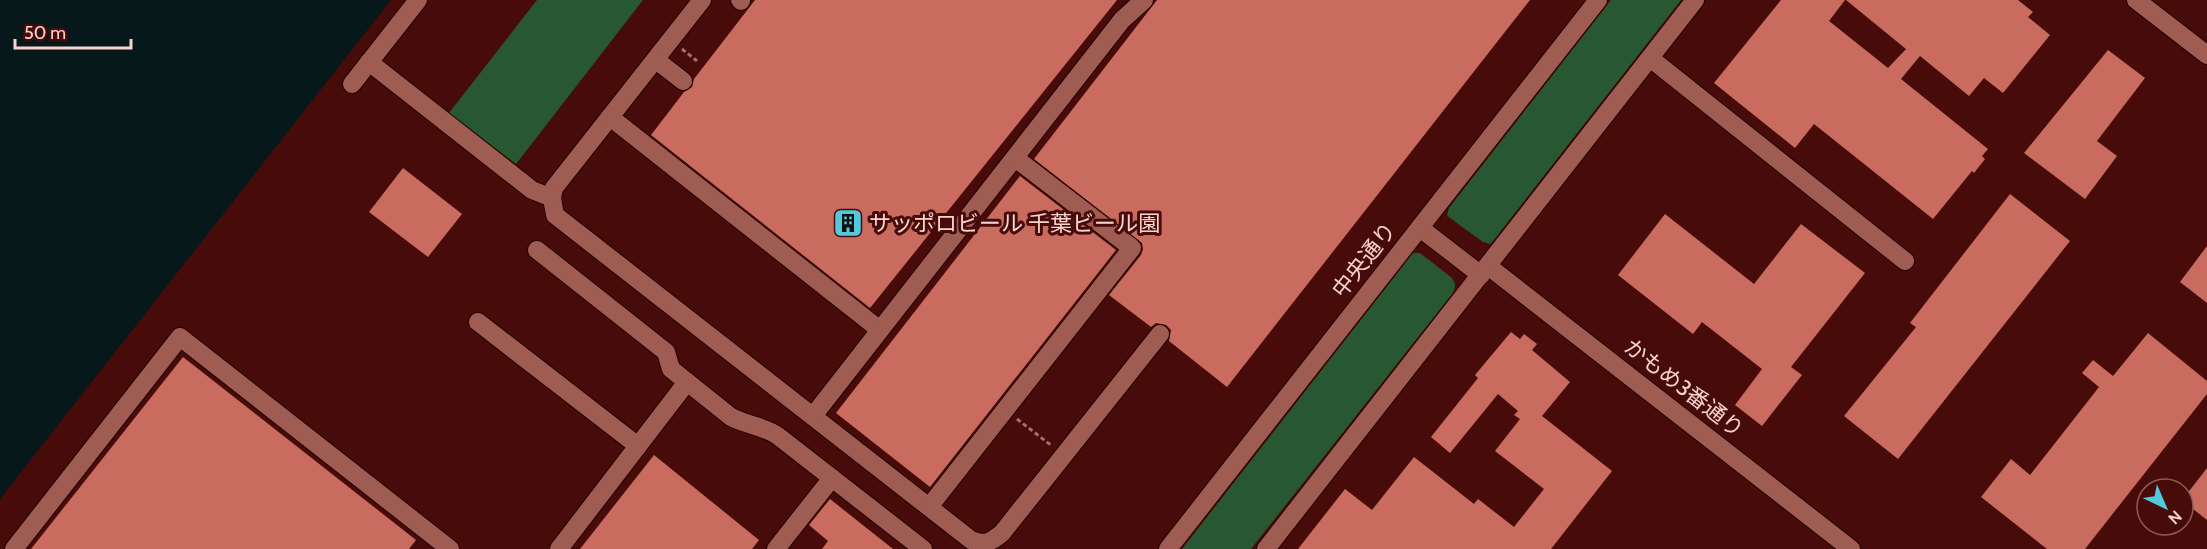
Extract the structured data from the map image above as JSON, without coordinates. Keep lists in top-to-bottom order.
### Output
{
  "streets": {
    "street": ["中央通り", "かもめ3番通り"]
  },
  "crossings": [
    ["中央通り", "かもめ3番通り"]
  ],
  "places": {
    "building": ["サッポロビール 千葉ビール園"]
  },
  "scale_bar": "50 m",
  "north": "bottom right"
}
